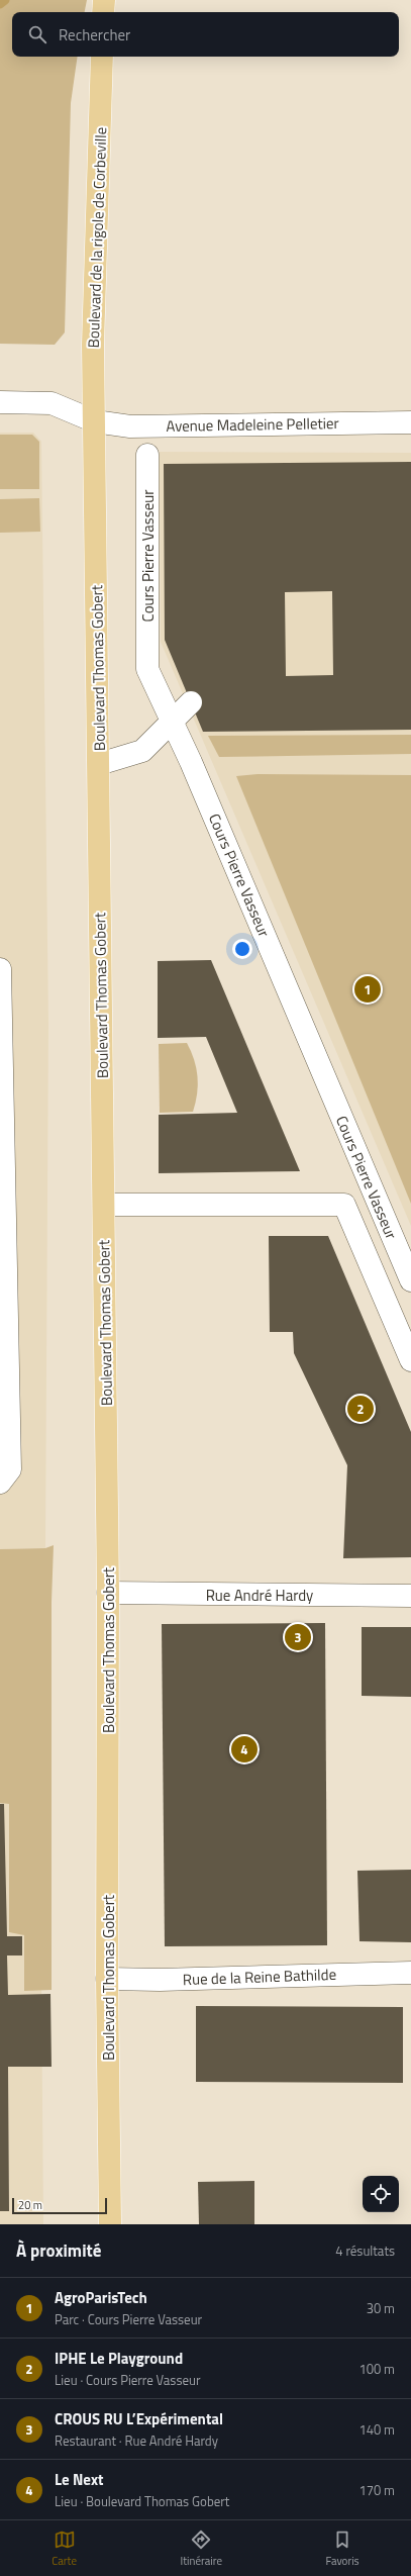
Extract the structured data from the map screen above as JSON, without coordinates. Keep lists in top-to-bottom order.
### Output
{
  "streets": {
    "main road": ["Boulevard de la rigole de Corbeville", "Boulevard Thomas Gobert"],
    "street": [
      "Avenue Madeleine Pelletier",
      "Cours Pierre Vasseur",
      "Rue André Hardy",
      "Rue de la Reine Bathilde"
    ]
  },
  "crossings": [
    ["Boulevard de la rigole de Corbeville", "Avenue Madeleine Pelletier"],
    ["Boulevard de la rigole de Corbeville", "Boulevard Thomas Gobert"],
    ["Avenue Madeleine Pelletier", "Boulevard Thomas Gobert"],
    ["Boulevard Thomas Gobert", "Rue André Hardy"],
    ["Boulevard Thomas Gobert", "Rue de la Reine Bathilde"]
  ],
  "scale_bar": "20 m",
  "page": {
    "search": "Rechercher",
    "pins": [
      "1",
      "2",
      "3",
      "4"
    ],
    "scale": "20 m",
    "heading": ["À proximité", "4 résultats"],
    "list": [
      {
        "mark": "1",
        "name": "AgroParisTech",
        "note": "Parc · Cours Pierre Vasseur",
        "value": "30 m"
      },
      {
        "mark": "2",
        "name": "IPHE Le Playground",
        "note": "Lieu · Cours Pierre Vasseur",
        "value": "100 m"
      },
      {
        "mark": "3",
        "name": "CROUS RU L’Expérimental",
        "note": "Restaurant · Rue André Hardy",
        "value": "140 m"
      },
      {
        "mark": "4",
        "name": "Le Next",
        "note": "Lieu · Boulevard Thomas Gobert",
        "value": "170 m"
      }
    ],
    "nav": ["Carte", "Itinéraire", "Favoris"]
  }
}
